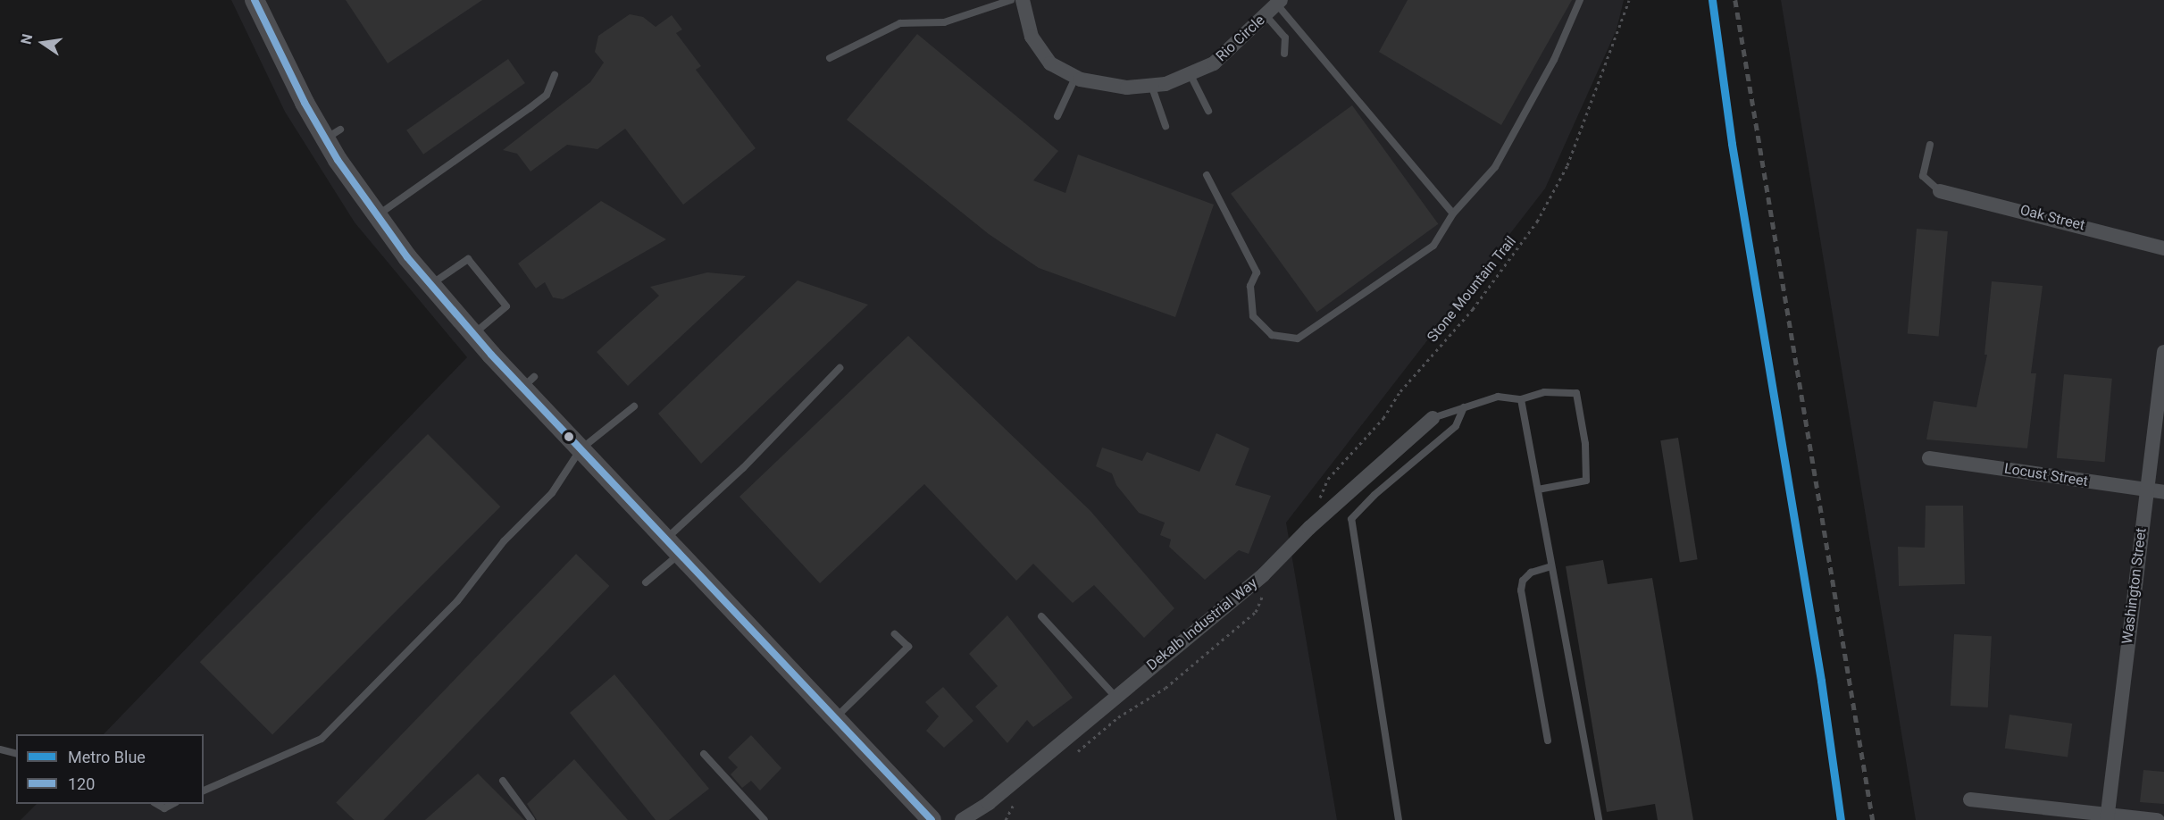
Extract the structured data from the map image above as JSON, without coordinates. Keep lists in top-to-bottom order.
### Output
{
  "streets": {
    "street": [
      "Rio Circle",
      "Oak Street",
      "Locust Street",
      "Washington Street",
      "Dekalb Industrial Way"
    ],
    "path": ["Stone Mountain Trail"]
  },
  "crossings": [
    ["Locust Street", "Washington Street"]
  ],
  "lines": ["metro line Blue", "transit line 120"],
  "legend": ["Metro Blue", "120"],
  "north": "left"
}
